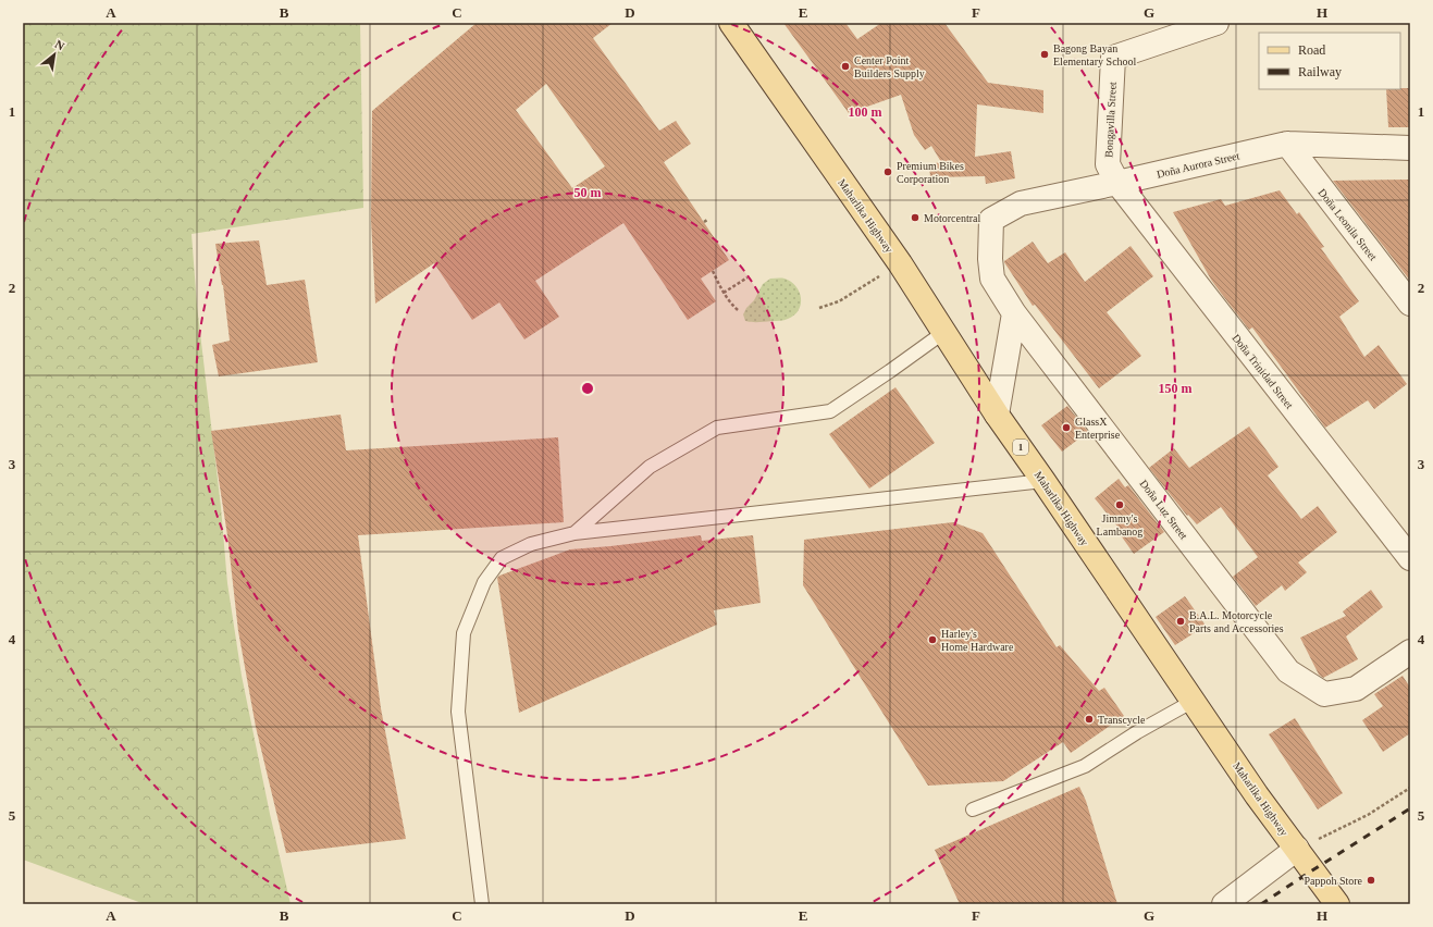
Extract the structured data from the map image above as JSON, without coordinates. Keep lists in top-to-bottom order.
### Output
{
  "streets": {
    "main road": ["Maharlika Highway", "1"],
    "street": [
      "Bongavilla Street",
      "Doña Aurora Street",
      "Doña Leonila Street",
      "Doña Trinidad Street",
      "Doña Luz Street"
    ]
  },
  "crossings": [
    ["Bongavilla Street", "Doña Aurora Street"],
    ["Bongavilla Street", "Doña Trinidad Street"],
    ["Doña Aurora Street", "Doña Leonila Street"],
    ["Doña Aurora Street", "Doña Trinidad Street"],
    ["Doña Aurora Street", "Doña Luz Street"]
  ],
  "places": [
    "Bagong Bayan Elementary School",
    "Center Point Builders Supply",
    "Premium Bikes Corporation",
    "Motorcentral",
    "GlassX Enterprise",
    "Jimmy's Lambanog",
    "B.A.L. Motorcycle Parts and Accessories",
    "Harley's Home Hardware",
    "Transcycle",
    "Pappoh Store"
  ],
  "legend": ["Road", "Railway"],
  "north": "top right",
  "grid": {
    "columns": [
      "A",
      "B",
      "C",
      "D",
      "E",
      "F",
      "G",
      "H"
    ],
    "rows": [
      "1",
      "2",
      "3",
      "4",
      "5"
    ]
  },
  "rings": ["100 m", "50 m", "150 m"]
}
